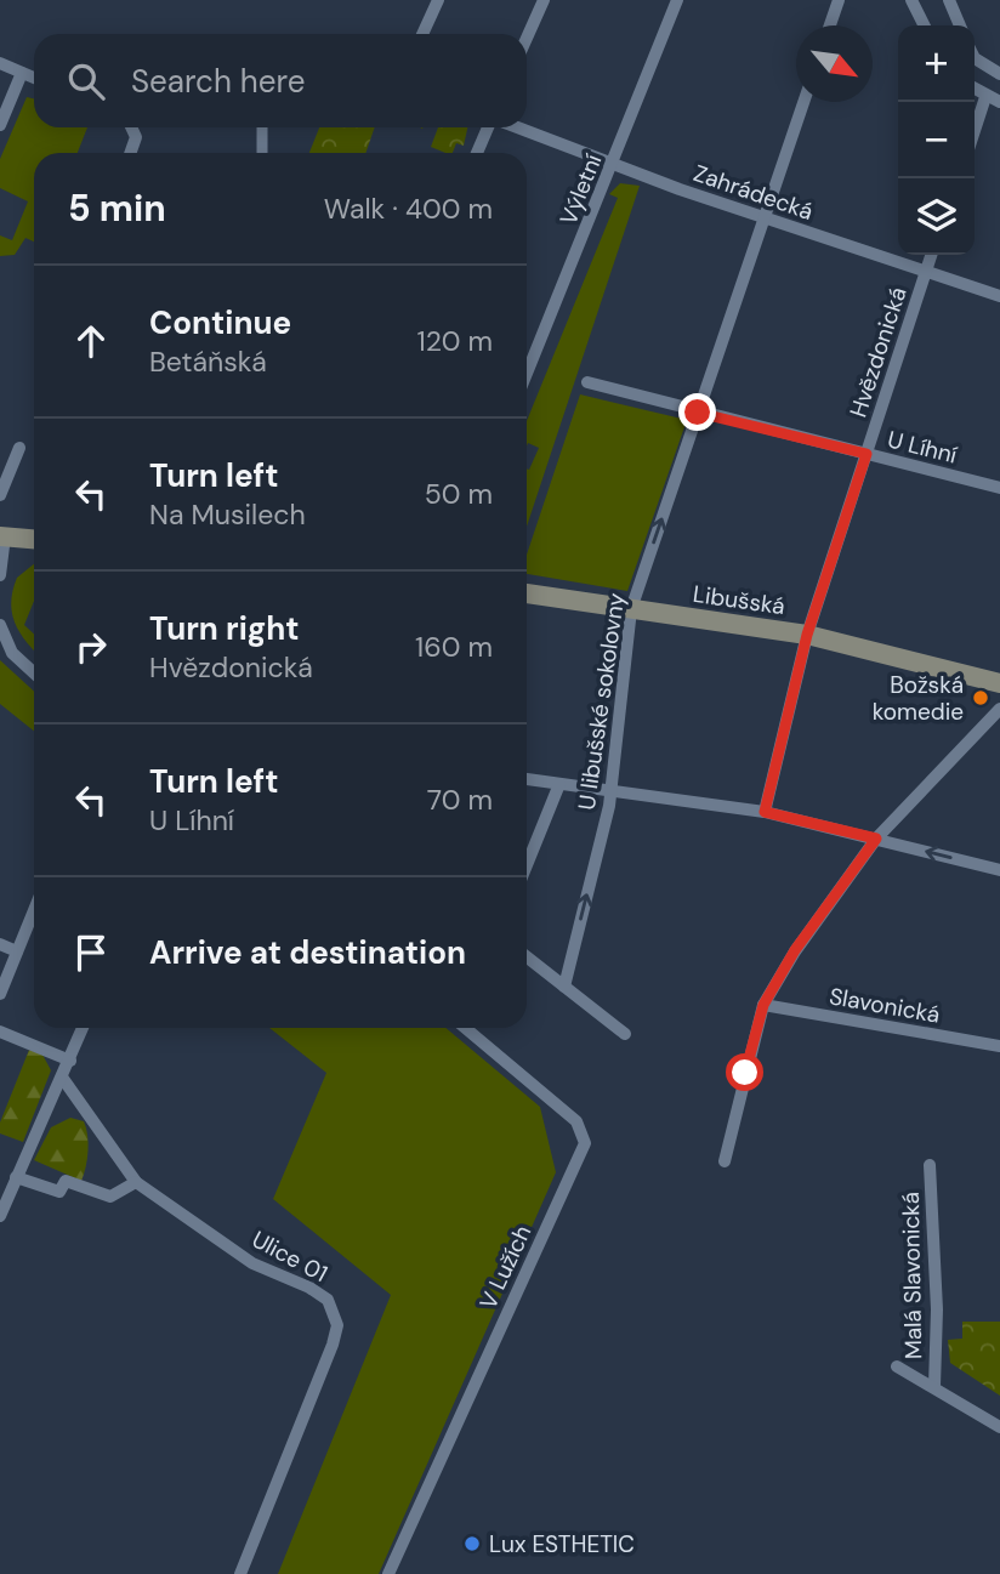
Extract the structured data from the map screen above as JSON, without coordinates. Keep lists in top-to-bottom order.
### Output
{
  "streets": {
    "main road": ["Libušská"],
    "street": [
      "Výletní",
      "Zahrádecká",
      "Hvězdonická",
      "U Líhní",
      "U libušské sokolovny",
      "Slavonická",
      "Ulice 01",
      "V Lužích",
      "Malá Slavonická"
    ]
  },
  "crossings": [
    ["Výletní", "Zahrádecká"],
    ["Zahrádecká", "Hvězdonická"],
    ["Zahrádecká", "U libušské sokolovny"],
    ["Hvězdonická", "U Líhní"],
    ["Hvězdonická", "Libušská"],
    ["U Líhní", "U libušské sokolovny"],
    ["Libušská", "U libušské sokolovny"]
  ],
  "one_way": ["U libušské sokolovny"],
  "places": ["Božská komedie", "Lux ESTHETIC"],
  "north": "bottom right",
  "page": {
    "map_buttons": ["+", "−"],
    "search": "Search here",
    "heading": ["5 min", "Walk · 400 m"],
    "list": [
      ["Continue", "Betáňská", "120 m"],
      ["Turn left", "Na Musilech", "50 m"],
      ["Turn right", "Hvězdonická", "160 m"],
      ["Turn left", "U Líhní", "70 m"],
      "Arrive at destination"
    ]
  }
}
